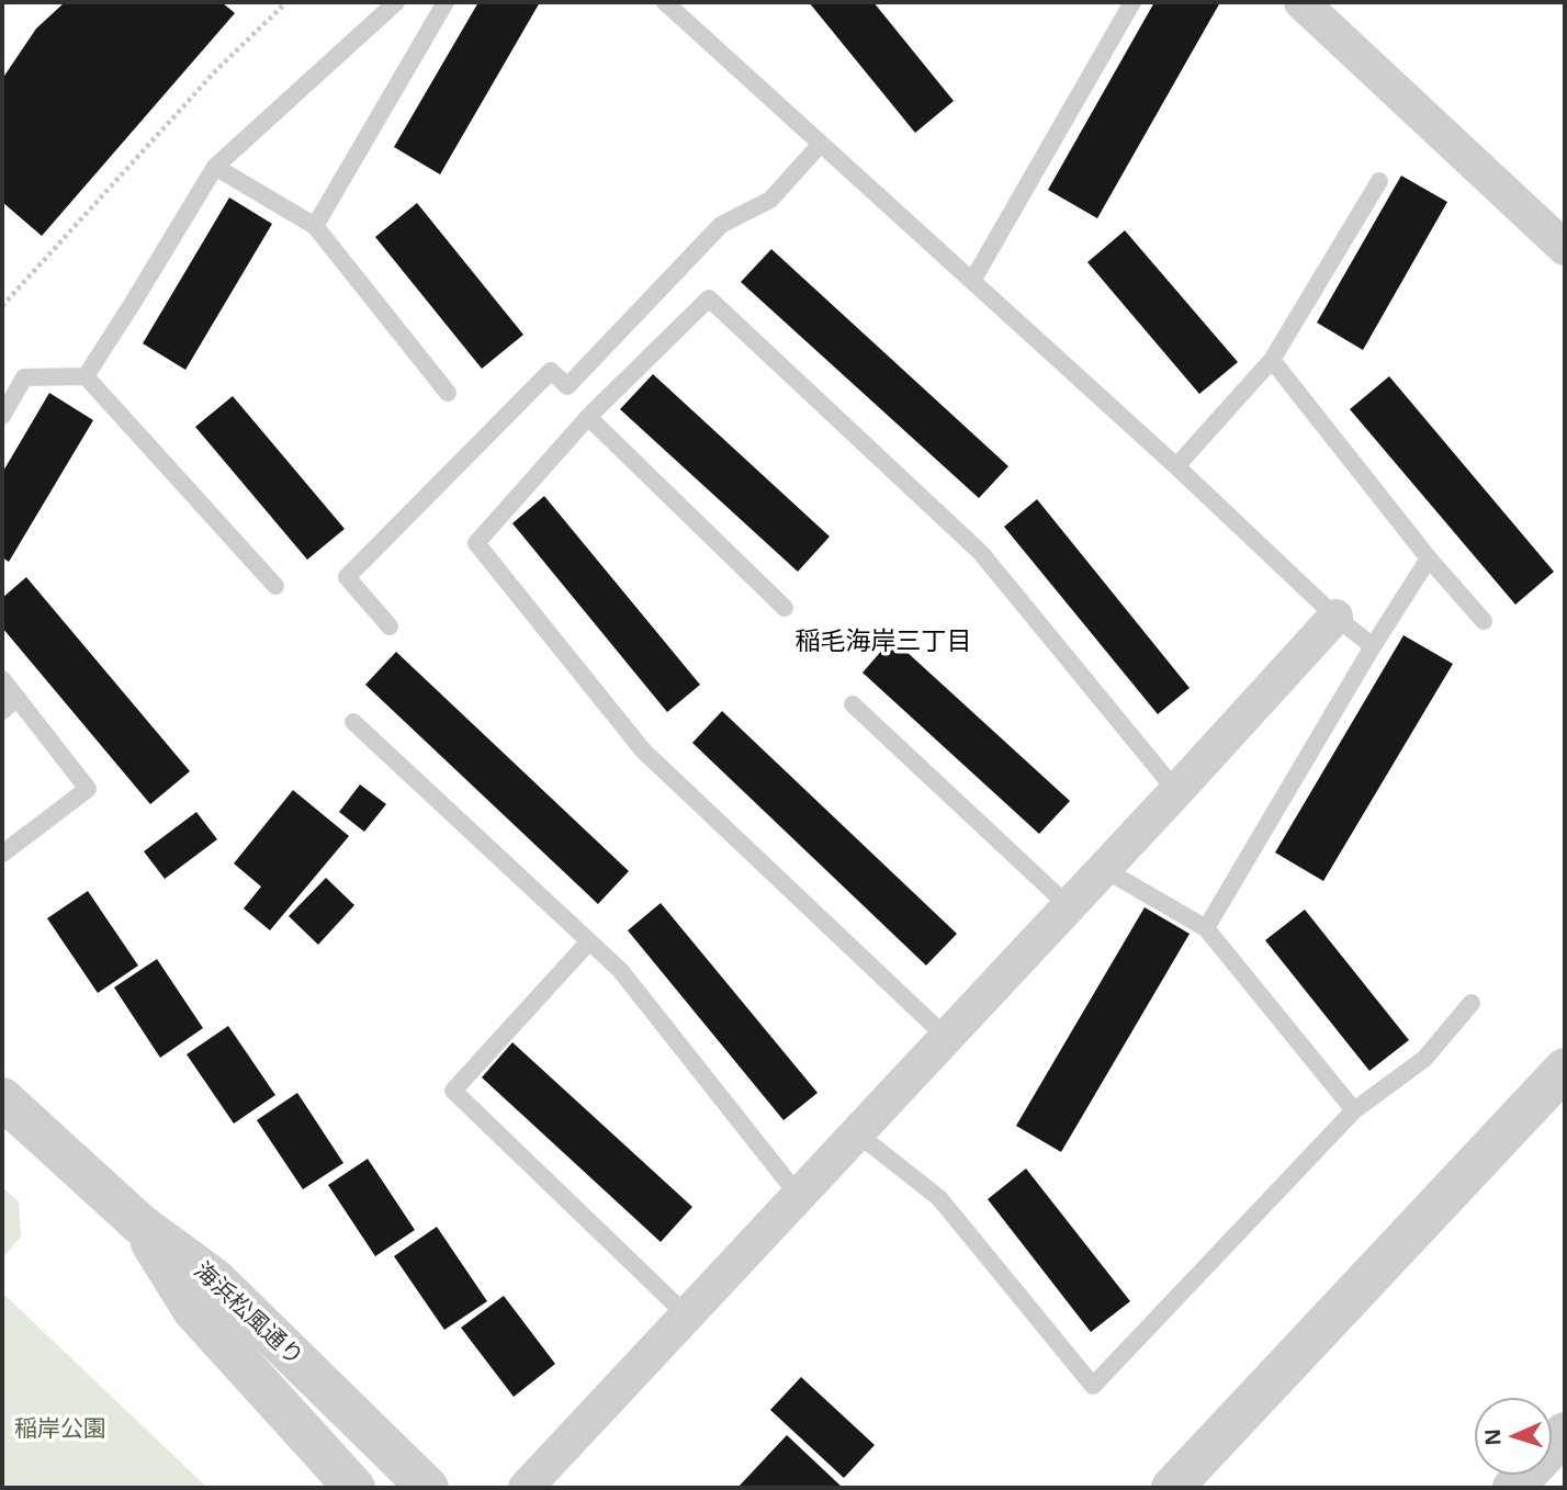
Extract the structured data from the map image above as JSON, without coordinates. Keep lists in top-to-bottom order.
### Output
{
  "streets": {
    "street": ["海浜松風通り"]
  },
  "districts": ["稲毛海岸三丁目"],
  "parks": ["稲岸公園"],
  "north": "left"
}
